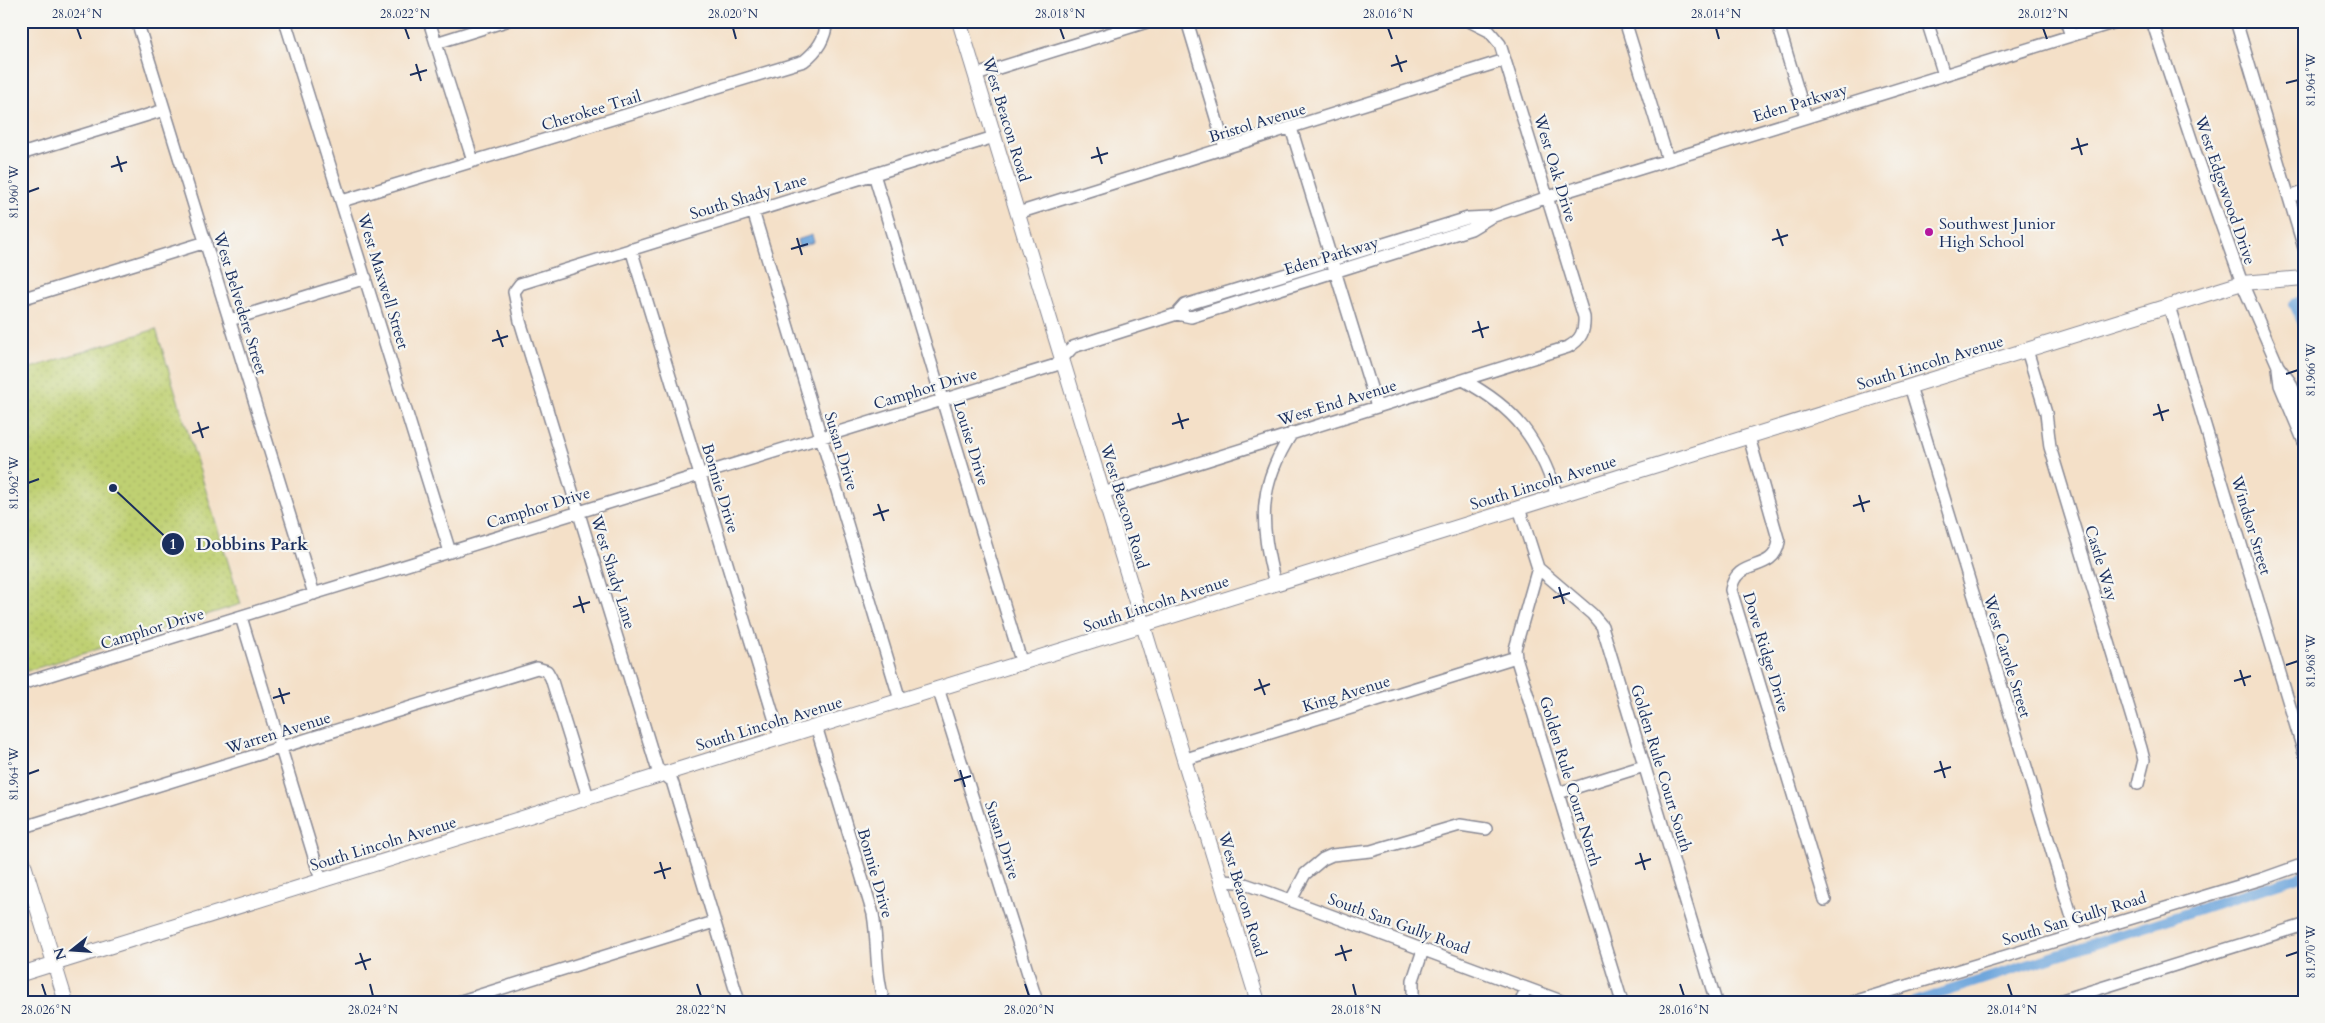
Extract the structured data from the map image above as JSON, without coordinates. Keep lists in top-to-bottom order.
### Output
{
  "streets": {
    "street": [
      "Eden Parkway",
      "Cherokee Trail",
      "West Beacon Road",
      "Bristol Avenue",
      "West Oak Drive",
      "West Edgewood Drive",
      "South Shady Lane",
      "West Maxwell Street",
      "West Belvedere Street",
      "South Lincoln Avenue",
      "Camphor Drive",
      "West End Avenue",
      "Louise Drive",
      "Susan Drive",
      "Bonnie Drive",
      "Windsor Street",
      "Castle Way",
      "West Shady Lane",
      "Dove Ridge Drive",
      "West Carole Street",
      "King Avenue",
      "Warren Avenue",
      "Golden Rule Court South",
      "Golden Rule Court North",
      "South San Gully Road"
    ]
  },
  "crossings": [
    ["Eden Parkway", "West Beacon Road"],
    ["Eden Parkway", "West Oak Drive"],
    ["Eden Parkway", "Camphor Drive"],
    ["Cherokee Trail", "West Maxwell Street"],
    ["West Beacon Road", "Bristol Avenue"],
    ["West Beacon Road", "South Shady Lane"],
    ["West Beacon Road", "South Lincoln Avenue"],
    ["West Beacon Road", "Camphor Drive"],
    ["West Beacon Road", "West End Avenue"],
    ["West Beacon Road", "King Avenue"],
    ["West Beacon Road", "South San Gully Road"],
    ["Bristol Avenue", "West Oak Drive"],
    ["West Oak Drive", "West End Avenue"],
    ["West Edgewood Drive", "South Lincoln Avenue"],
    ["South Shady Lane", "Louise Drive"],
    ["South Shady Lane", "Susan Drive"],
    ["South Shady Lane", "Bonnie Drive"],
    ["South Shady Lane", "West Shady Lane"],
    ["West Maxwell Street", "Camphor Drive"],
    ["West Belvedere Street", "Camphor Drive"],
    ["South Lincoln Avenue", "Louise Drive"],
    ["South Lincoln Avenue", "Susan Drive"],
    ["South Lincoln Avenue", "Bonnie Drive"],
    ["South Lincoln Avenue", "Windsor Street"],
    ["South Lincoln Avenue", "Castle Way"],
    ["South Lincoln Avenue", "West Shady Lane"],
    ["South Lincoln Avenue", "Dove Ridge Drive"],
    ["South Lincoln Avenue", "West Carole Street"],
    ["South Lincoln Avenue", "Warren Avenue"],
    ["Camphor Drive", "Louise Drive"],
    ["Camphor Drive", "Susan Drive"],
    ["Camphor Drive", "Bonnie Drive"],
    ["Camphor Drive", "West Shady Lane"],
    ["West Carole Street", "South San Gully Road"],
    ["King Avenue", "Golden Rule Court North"],
    ["Golden Rule Court South", "Golden Rule Court North"]
  ],
  "places": ["Southwest Junior High School", "Dobbins Park"],
  "north": "left",
  "coordinates": [
    "28.024°N",
    "28.022°N",
    "28.020°N",
    "28.018°N",
    "28.016°N",
    "28.014°N",
    "28.012°N",
    "81.964°W",
    "81.960°W",
    "81.966°W",
    "81.962°W",
    "81.968°W",
    "81.970°W",
    "28.026°N"
  ]
}
